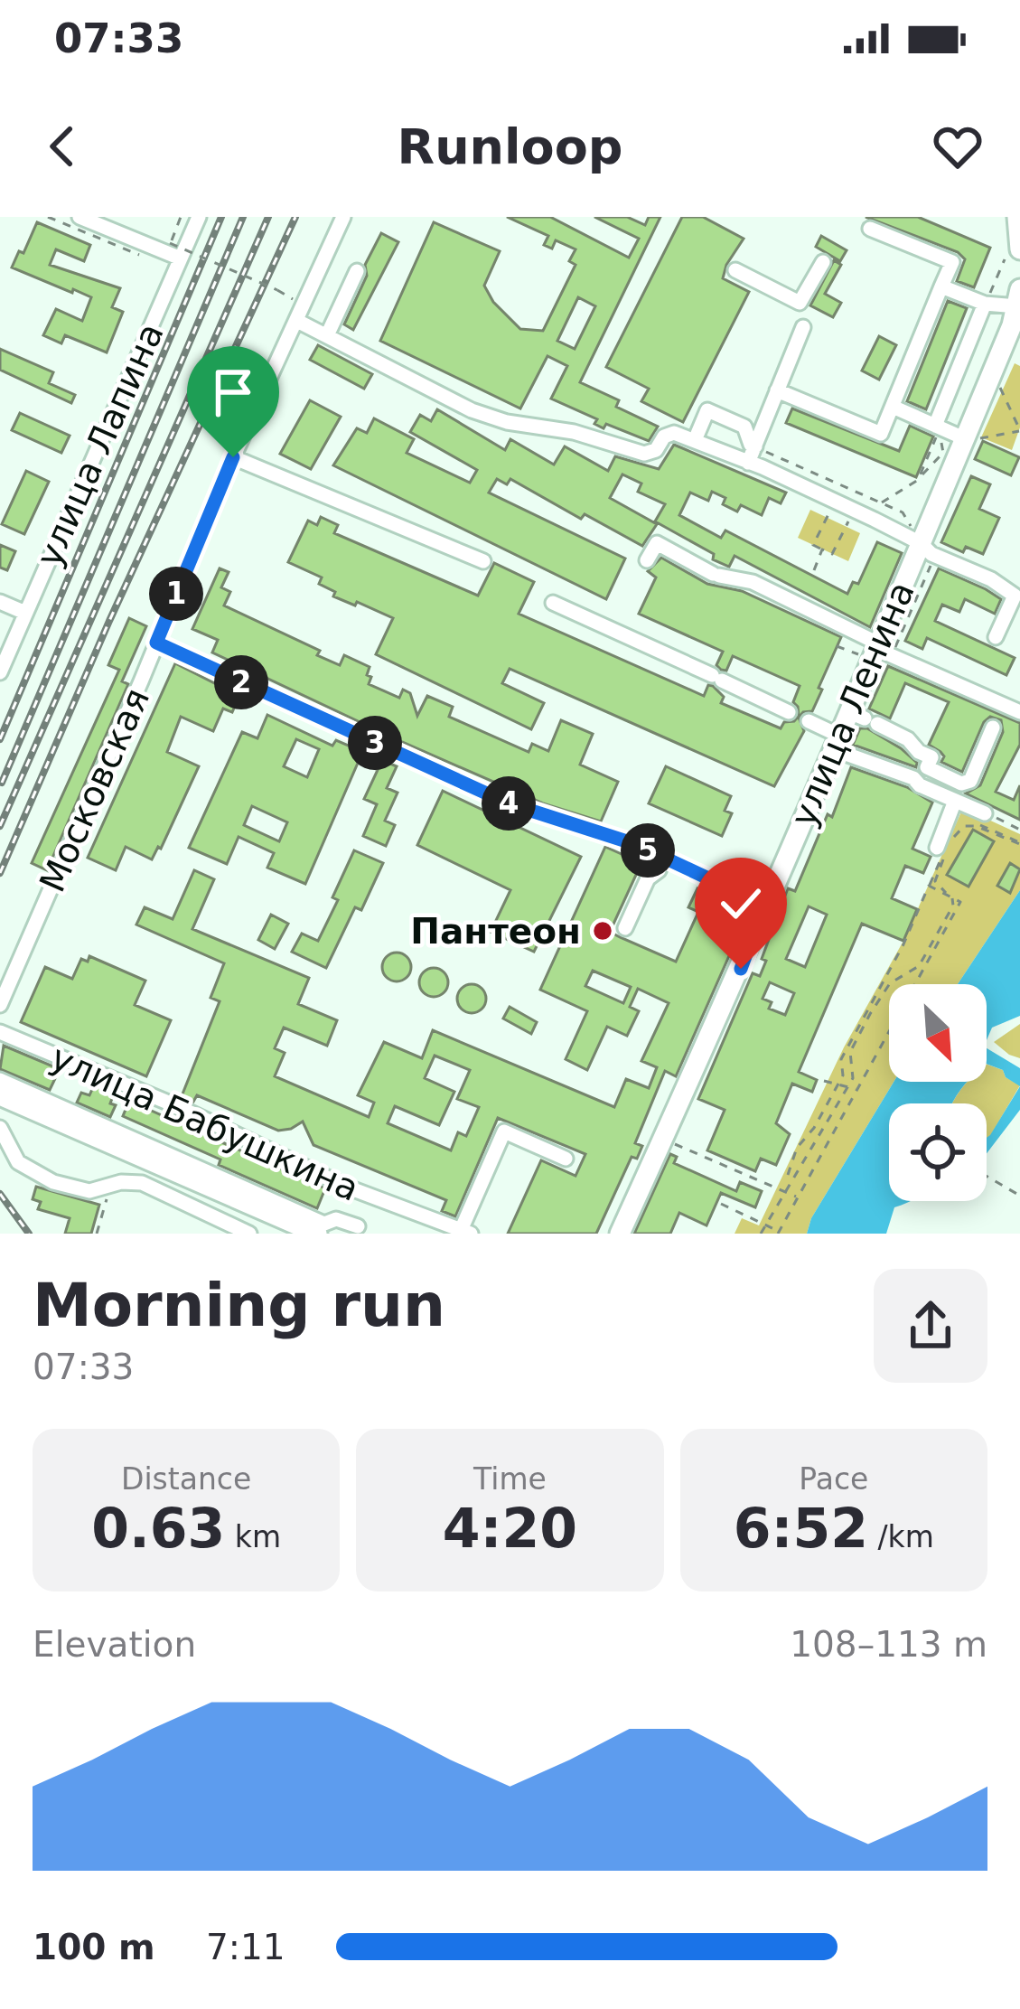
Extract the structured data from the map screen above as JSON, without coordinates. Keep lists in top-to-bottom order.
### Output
{
  "streets": {
    "main road": ["улица Ленина"],
    "street": ["улица Лапина", "Московская", "улица Бабушкина"]
  },
  "places": ["Пантеон"],
  "north": "bottom right",
  "page": {
    "status": "07:33",
    "header": "Runloop",
    "pins": [
      "1",
      "2",
      "3",
      "4",
      "5"
    ],
    "heading": ["Morning run", "07:33"],
    "stats": [
      ["Distance", "0.63 km"],
      ["Time", "4:20"],
      ["Pace", "6:52 /km"]
    ],
    "chart": ["Elevation", "108–113 m"],
    "list": [
      {
        "name": "100 m",
        "note": "7:11"
      }
    ]
  }
}
